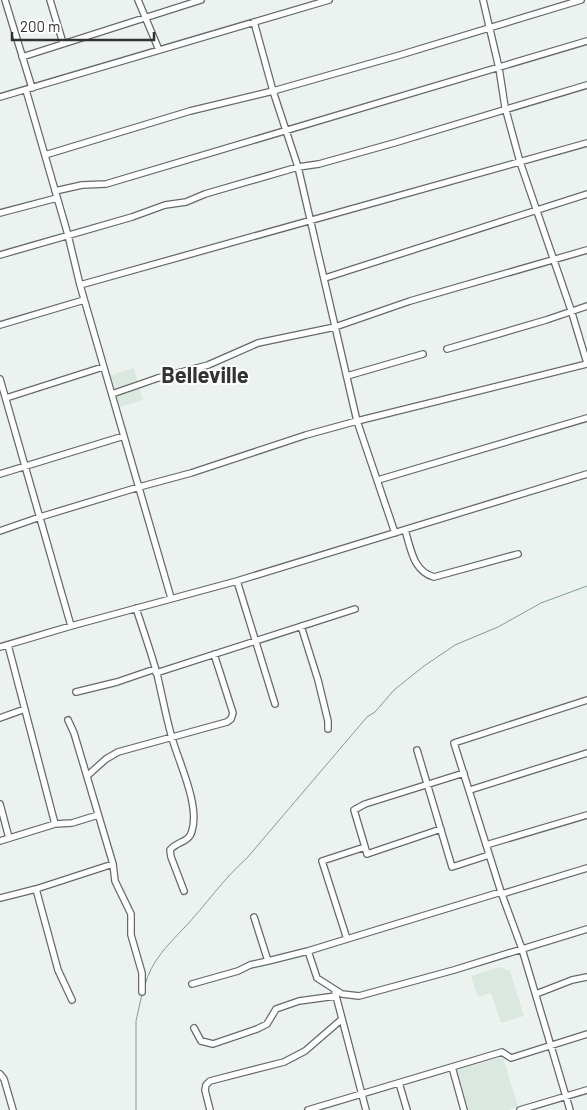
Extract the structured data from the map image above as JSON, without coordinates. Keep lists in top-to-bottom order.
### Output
{
  "districts": ["Belleville"],
  "scale_bar": "200 m"
}
